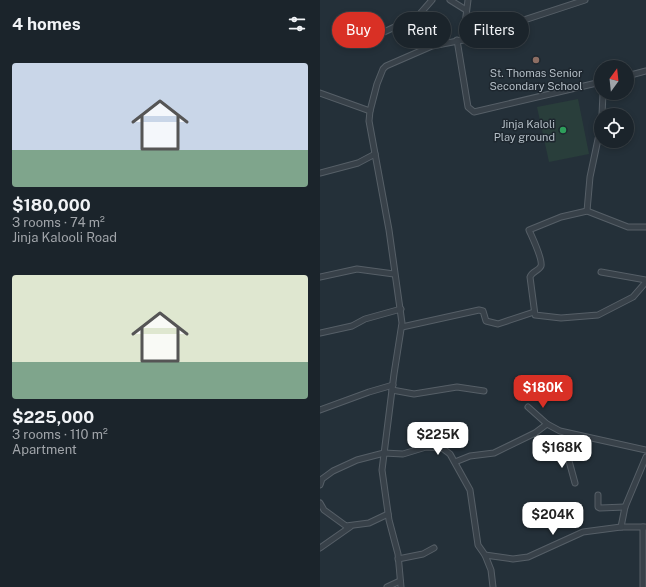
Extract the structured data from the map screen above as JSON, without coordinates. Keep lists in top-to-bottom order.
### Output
{
  "places": ["St. Thomas Senior Secondary School", "Jinja Kaloli Play ground"],
  "north": "top",
  "page": {
    "heading": "4 homes",
    "chip": ["Buy", "Rent", "Filters"],
    "list": [
      {
        "name": "$180,000",
        "note": "3 rooms · 74 m² · Jinja Kalooli Road"
      },
      {
        "name": "$225,000",
        "note": "3 rooms · 110 m² · Apartment"
      }
    ],
    "price": [
      "$180K",
      "$225K",
      "$168K",
      "$204K"
    ]
  }
}
